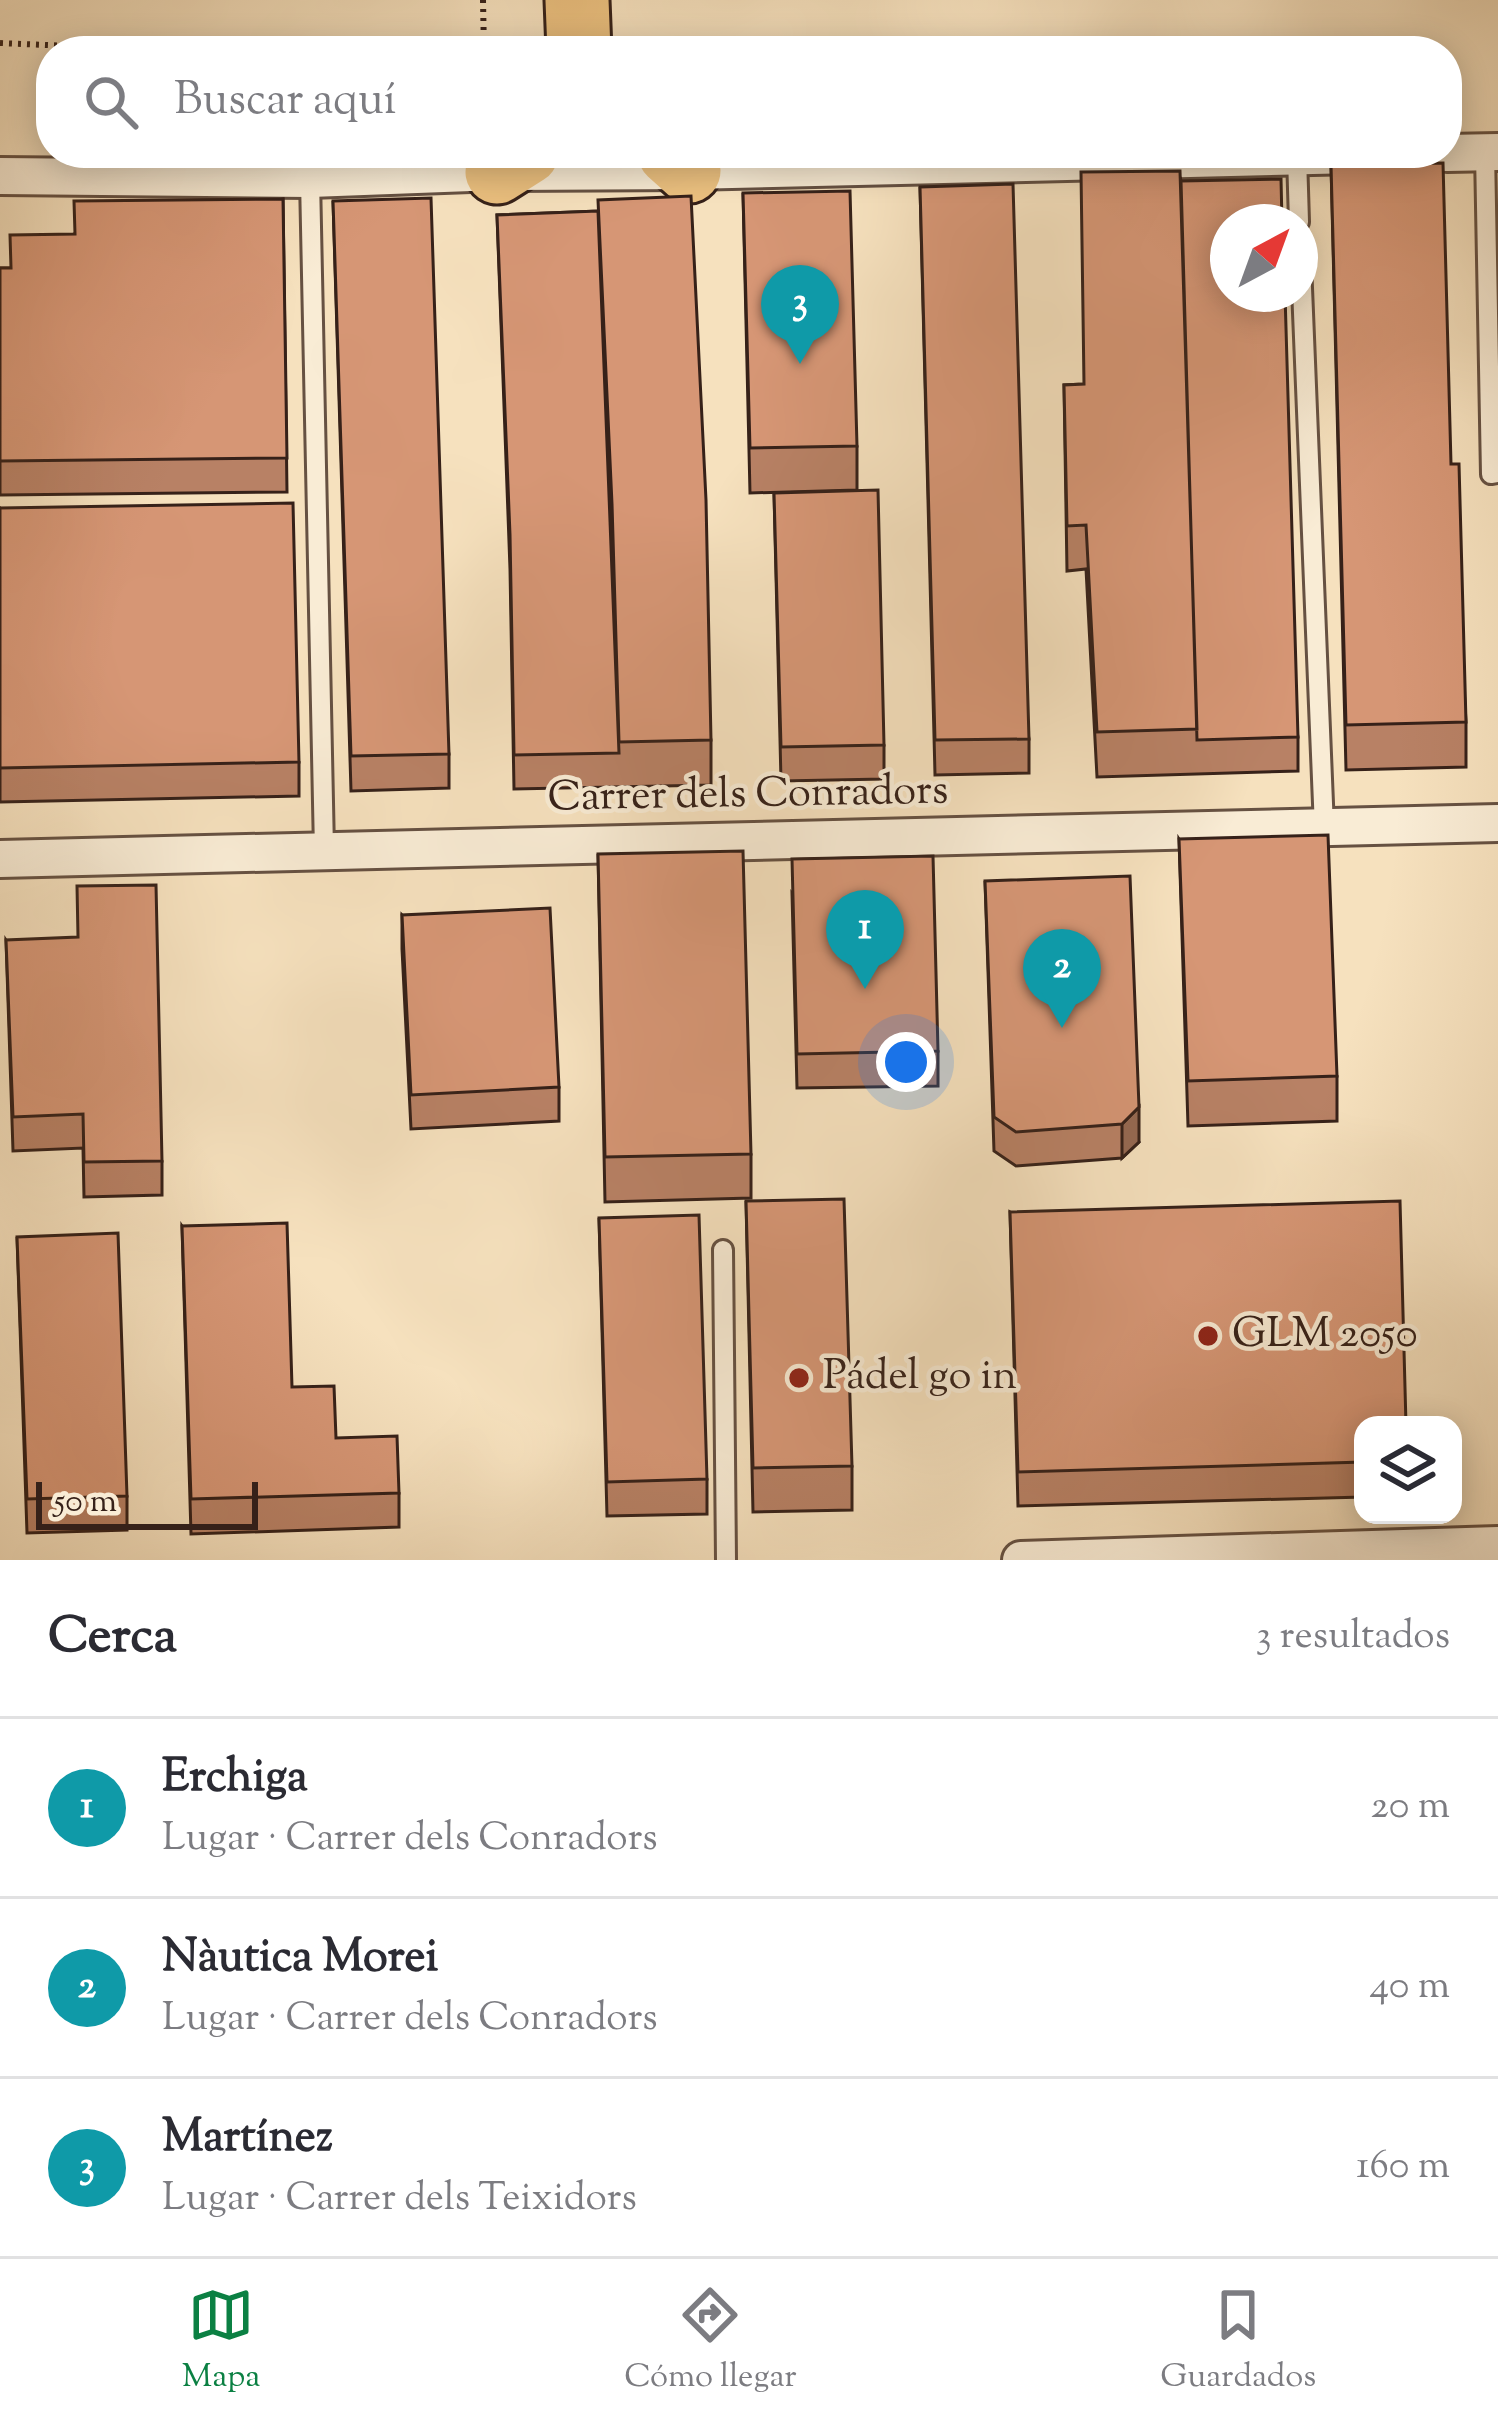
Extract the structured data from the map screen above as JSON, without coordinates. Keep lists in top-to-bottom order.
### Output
{
  "streets": {
    "street": ["Carrer dels Conradors"]
  },
  "places": ["GLM 2050", "Pádel go in"],
  "scale_bar": "50 m",
  "north": "top right",
  "page": {
    "search": "Buscar aquí",
    "pins": ["3", "1", "2"],
    "scale": "50 m",
    "heading": ["Cerca", "3 resultados"],
    "list": [
      {
        "mark": "1",
        "name": "Erchiga",
        "note": "Lugar · Carrer dels Conradors",
        "value": "20 m"
      },
      {
        "mark": "2",
        "name": "Nàutica Morei",
        "note": "Lugar · Carrer dels Conradors",
        "value": "40 m"
      },
      {
        "mark": "3",
        "name": "Martínez",
        "note": "Lugar · Carrer dels Teixidors",
        "value": "160 m"
      }
    ],
    "nav": ["Mapa", "Cómo llegar", "Guardados"]
  }
}
